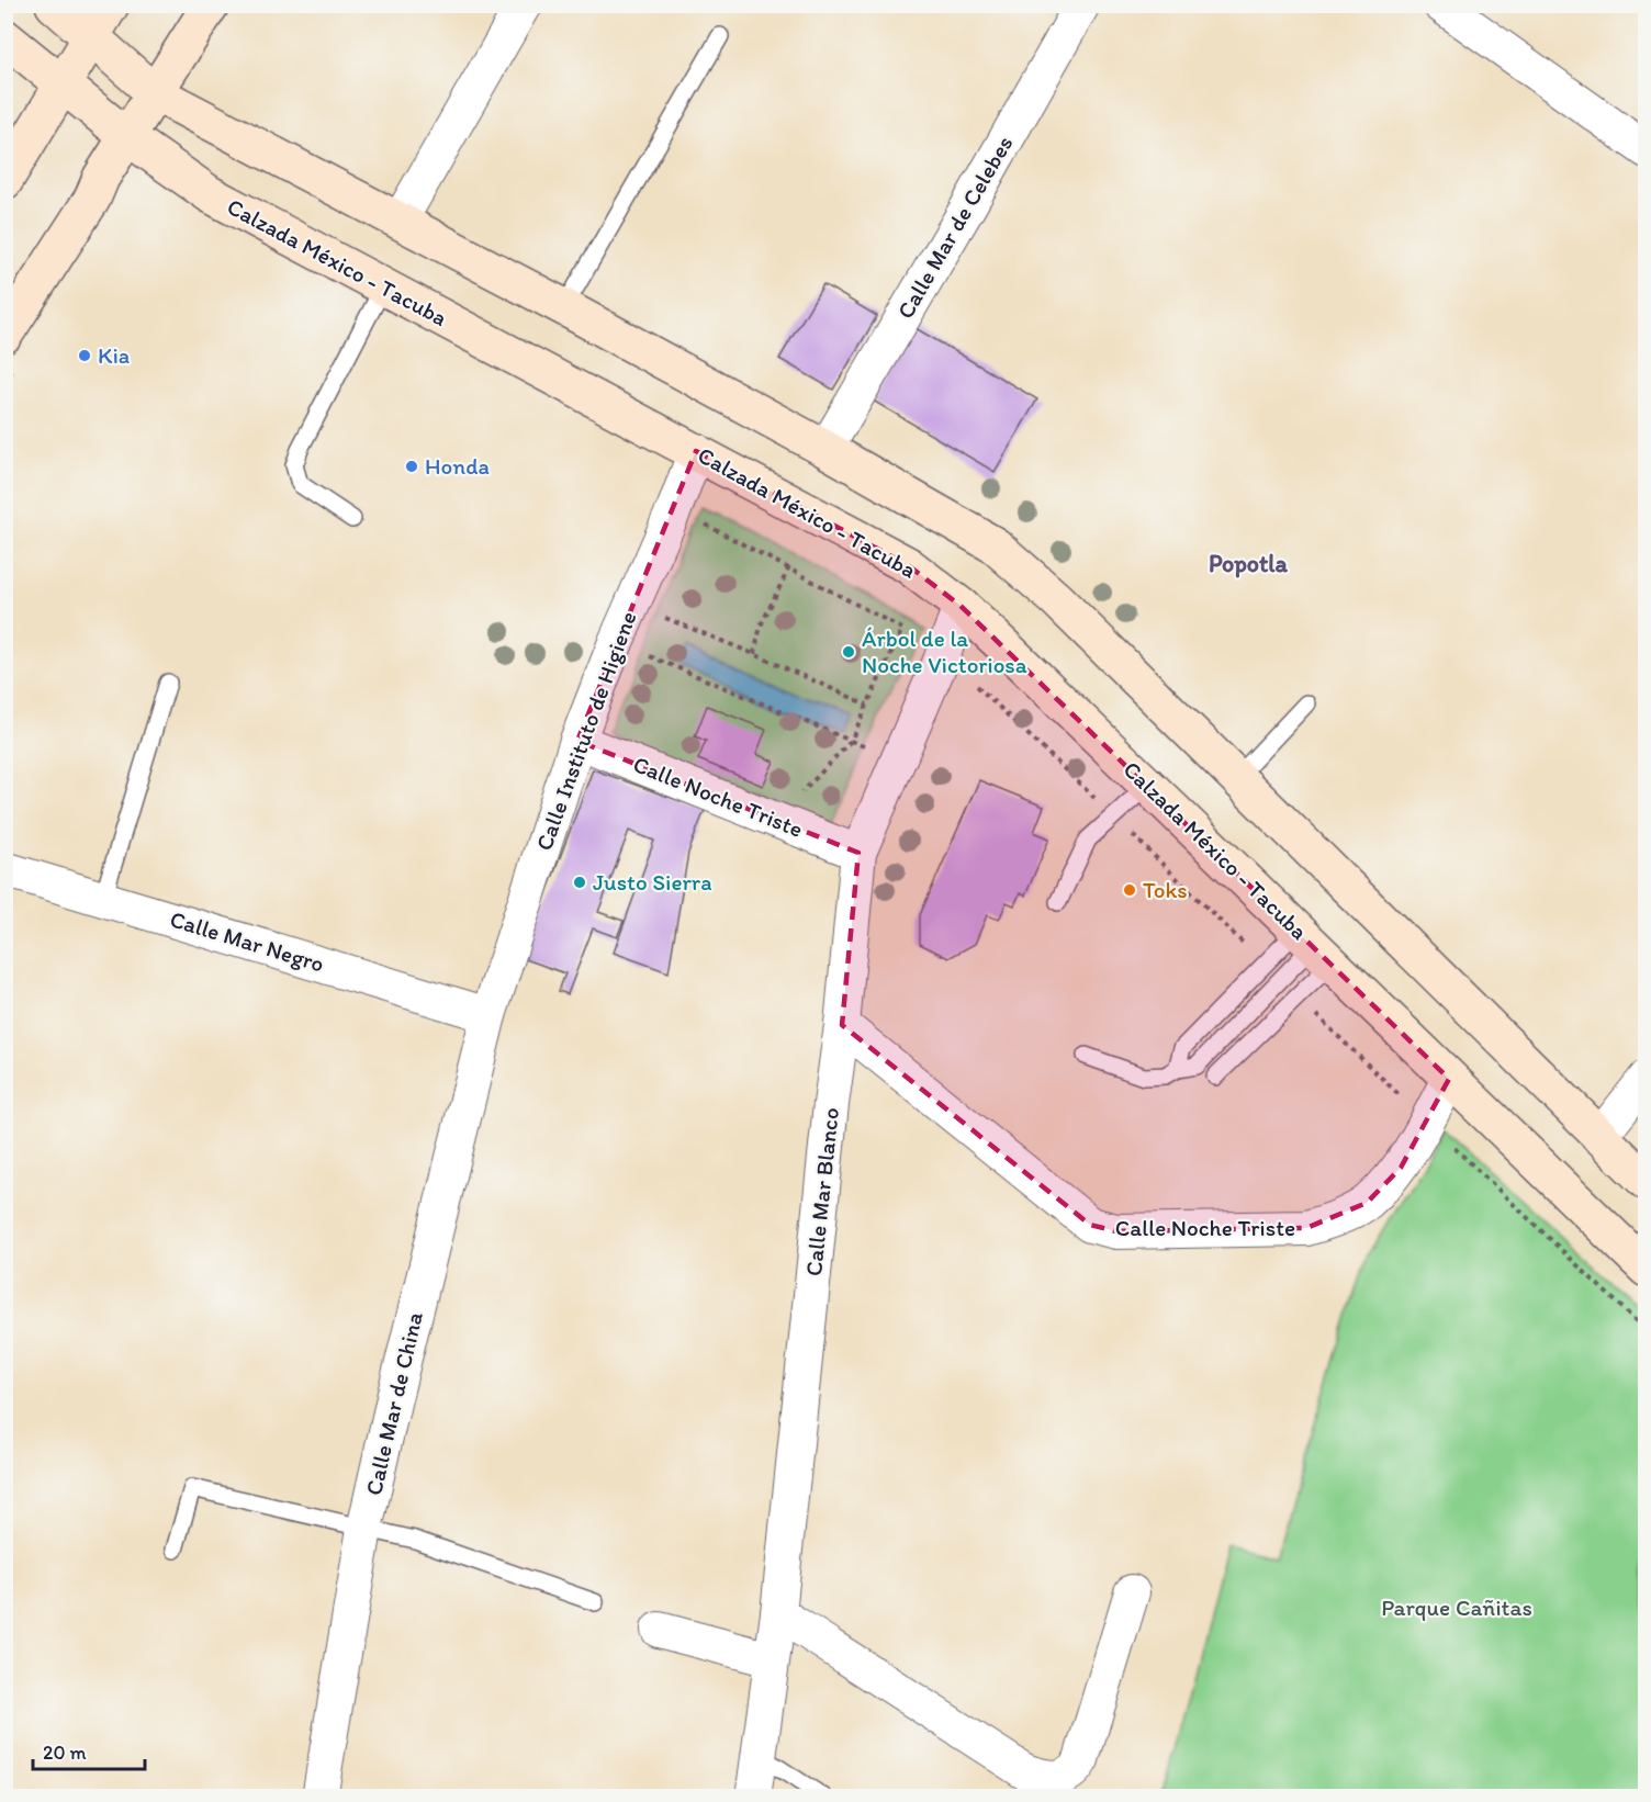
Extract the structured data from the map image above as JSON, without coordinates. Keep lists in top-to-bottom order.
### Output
{
  "streets": {
    "main road": ["Calzada México - Tacuba"],
    "street": [
      "Calle Mar de Celebes",
      "Calle Instituto de Higiene",
      "Calle Noche Triste",
      "Calle Mar Negro",
      "Calle Mar Blanco",
      "Calle Mar de China"
    ]
  },
  "crossings": [
    ["Calzada México - Tacuba", "Calle Instituto de Higiene"],
    ["Calzada México - Tacuba", "Calle Noche Triste"],
    ["Calzada México - Tacuba", "Calle Mar Blanco"],
    ["Calle Instituto de Higiene", "Calle Noche Triste"],
    ["Calle Instituto de Higiene", "Calle Mar Negro"],
    ["Calle Instituto de Higiene", "Calle Mar de China"],
    ["Calle Noche Triste", "Calle Mar Blanco"],
    ["Calle Mar Negro", "Calle Mar de China"]
  ],
  "districts": ["Popotla"],
  "parks": ["Parque Cañitas"],
  "places": [
    "Kia",
    "Honda",
    "Árbol de la Noche Victoriosa",
    "Justo Sierra",
    "Toks"
  ],
  "scale_bar": "20 m"
}
